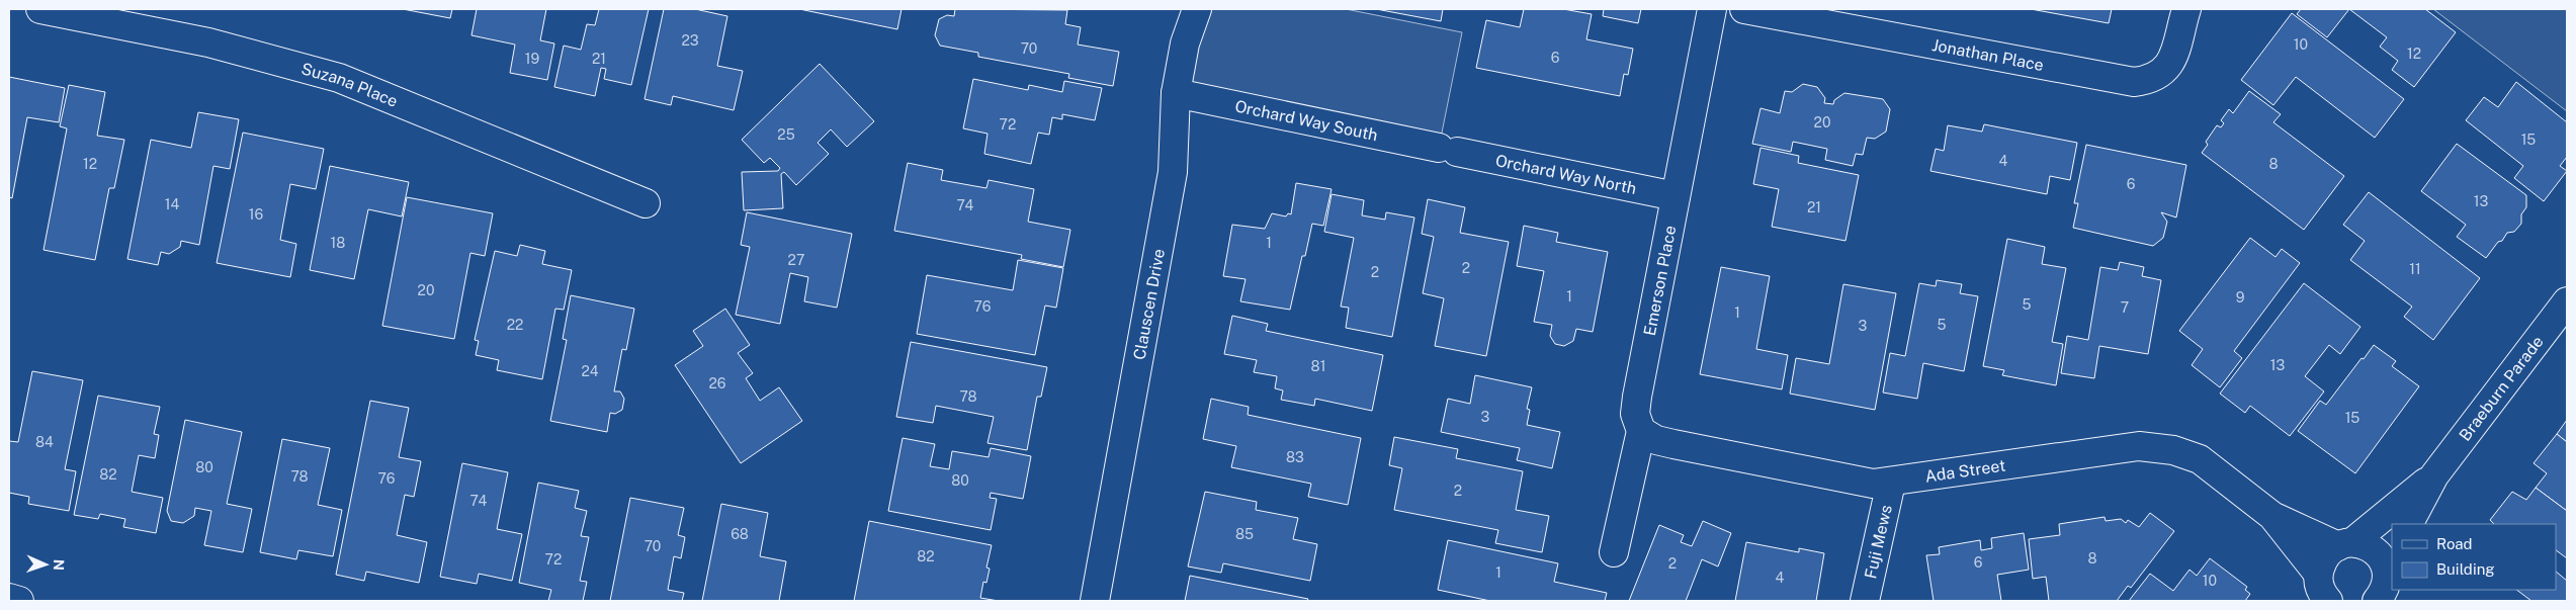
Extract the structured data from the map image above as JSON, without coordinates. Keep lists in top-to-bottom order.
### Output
{
  "streets": {
    "street": [
      "Jonathan Place",
      "Suzana Place",
      "Orchard Way South",
      "Orchard Way North",
      "Emerson Place",
      "Clauscen Drive",
      "Braeburn Parade",
      "Ada Street",
      "Fuji Mews"
    ]
  },
  "crossings": [
    ["Orchard Way South", "Orchard Way North"],
    ["Orchard Way South", "Clauscen Drive"],
    ["Orchard Way North", "Emerson Place"],
    ["Emerson Place", "Ada Street"],
    ["Braeburn Parade", "Ada Street"],
    ["Ada Street", "Fuji Mews"]
  ],
  "house_numbers": [
    "23",
    "10",
    "70",
    "12",
    "6",
    "19",
    "21",
    "20",
    "72",
    "25",
    "15",
    "4",
    "12",
    "8",
    "6",
    "13",
    "14",
    "74",
    "21",
    "16",
    "18",
    "1",
    "27",
    "2",
    "11",
    "2",
    "20",
    "1",
    "9",
    "5",
    "76",
    "7",
    "1",
    "22",
    "5",
    "3",
    "13",
    "81",
    "24",
    "26",
    "78",
    "3",
    "15",
    "84",
    "83",
    "80",
    "82",
    "78",
    "76",
    "80",
    "2",
    "74",
    "68",
    "85",
    "70",
    "82",
    "8",
    "72",
    "6",
    "2",
    "1",
    "4",
    "10"
  ],
  "legend": ["Road", "Building"],
  "north": "right"
}
